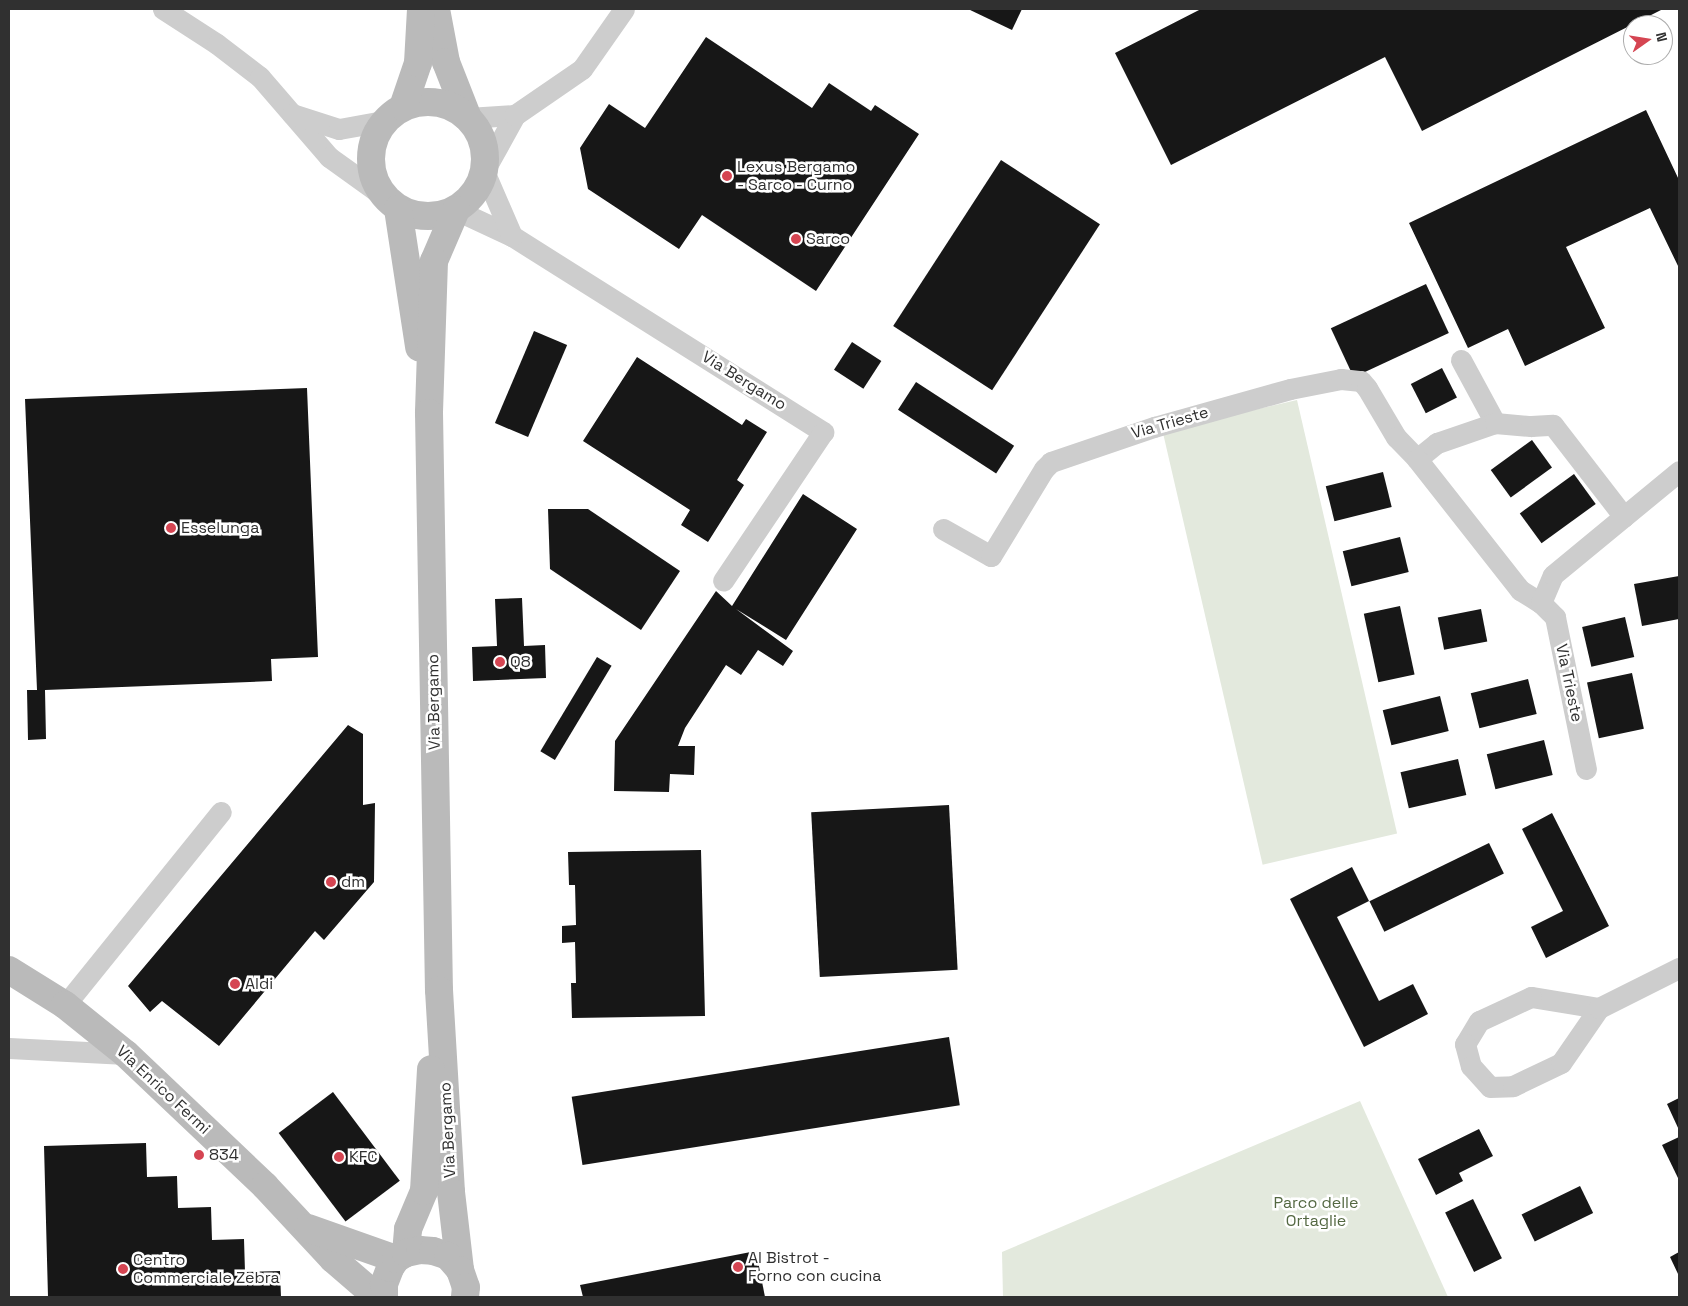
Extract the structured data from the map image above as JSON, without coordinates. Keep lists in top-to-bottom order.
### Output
{
  "streets": {
    "main road": ["Via Bergamo", "Via Enrico Fermi"],
    "street": ["Via Trieste"]
  },
  "crossings": [
    ["Via Bergamo", "Via Enrico Fermi"]
  ],
  "parks": ["Parco delle Ortaglie"],
  "places": [
    "Lexus Bergamo - Sarco - Curno",
    "Sarco",
    "Esselunga",
    "Q8",
    "dm",
    "Aldi",
    "834",
    "KFC",
    "Al Bistrot - Forno con cucina",
    "Centro Commerciale Zebra"
  ],
  "north": "right"
}
